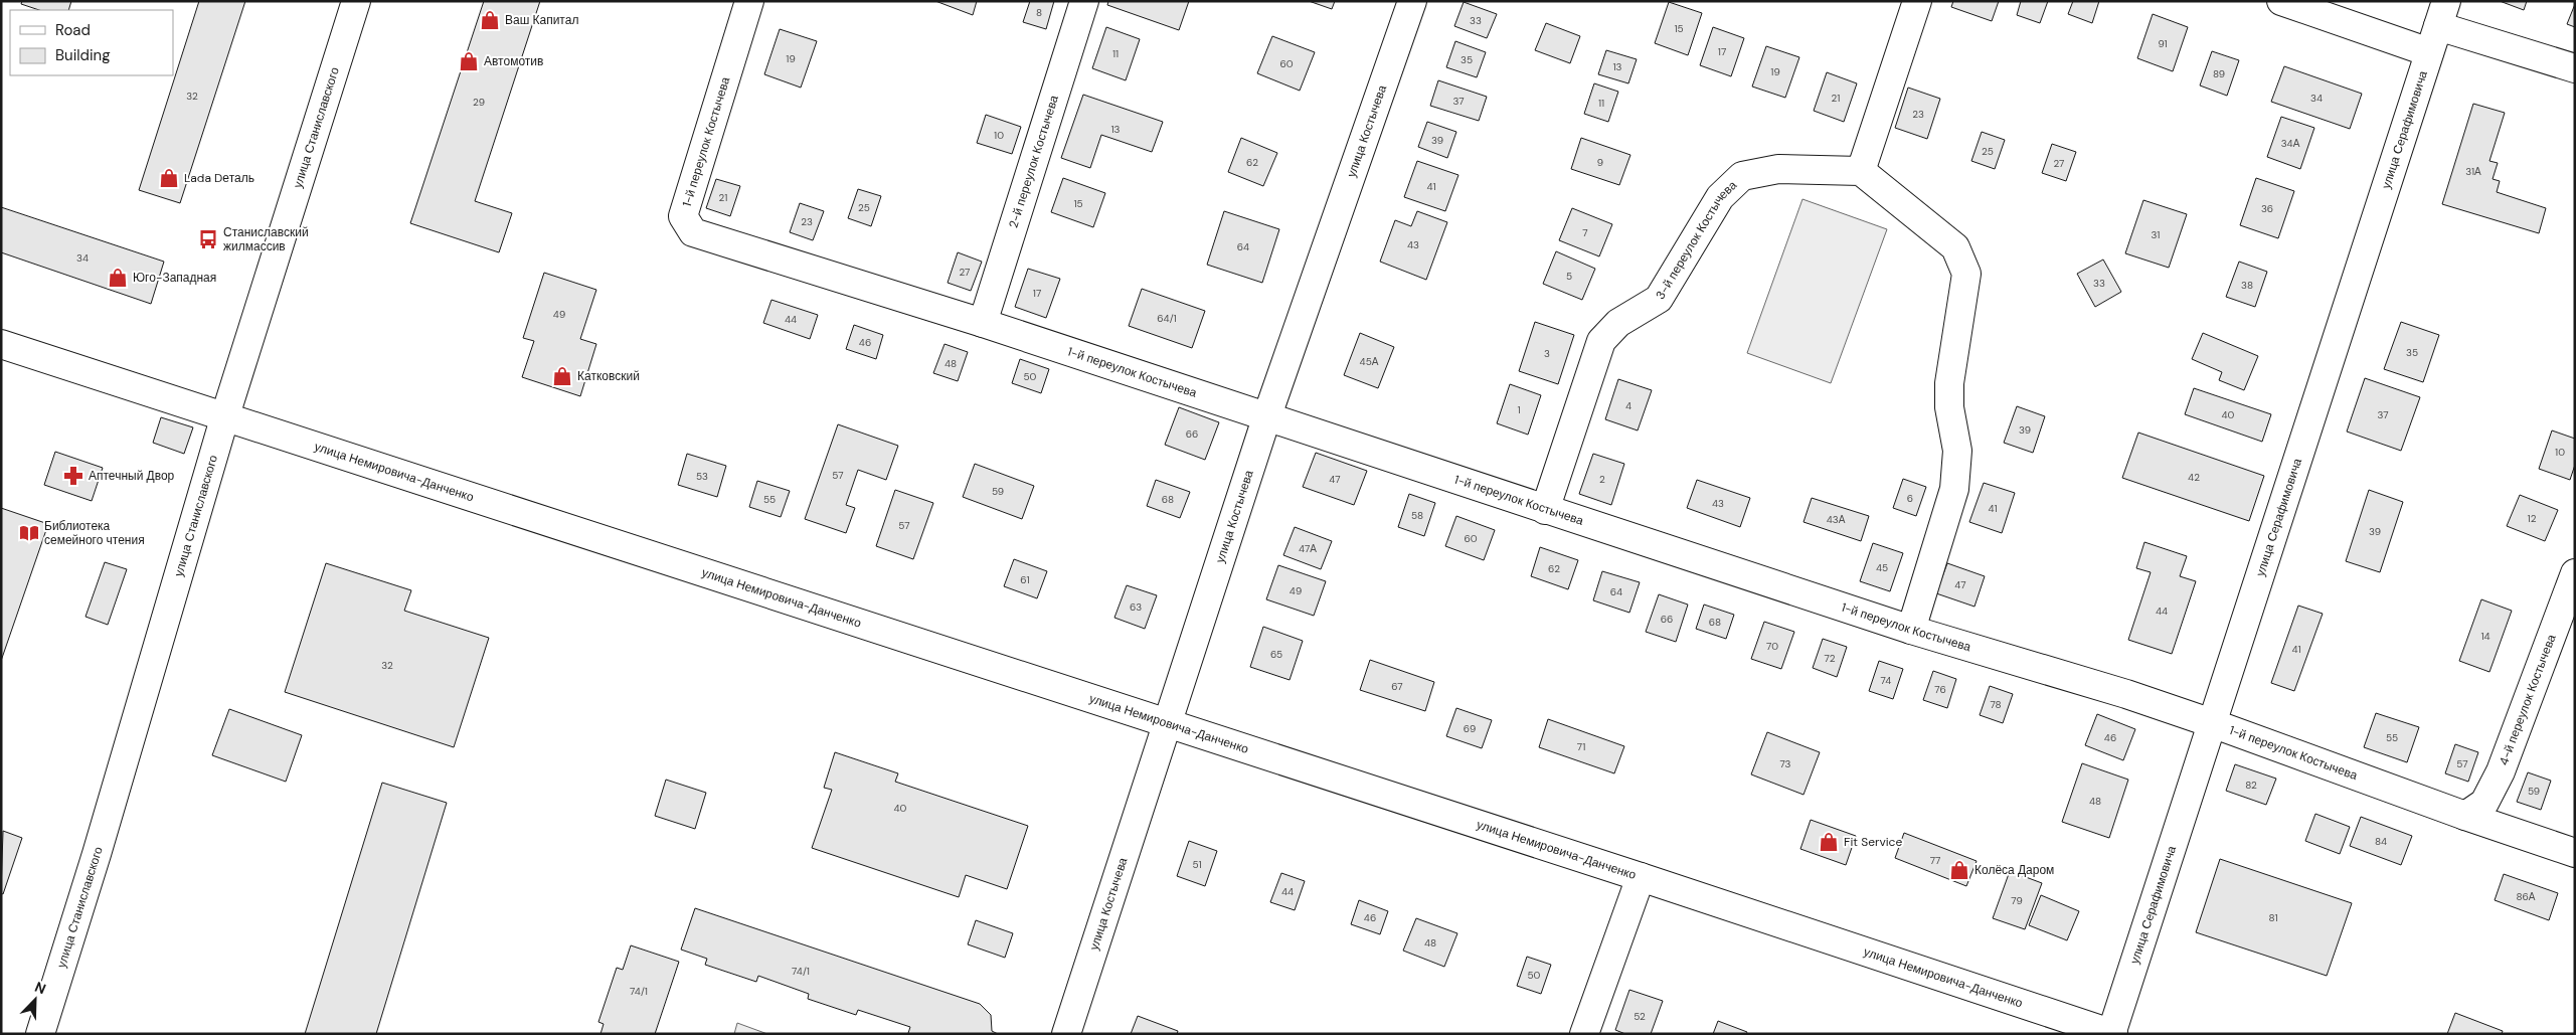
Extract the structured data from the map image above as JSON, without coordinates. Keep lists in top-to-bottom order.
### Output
{
  "streets": {
    "street": [
      "улица Станиславского",
      "улица Серафимовича",
      "улица Костычева",
      "1-й переулок Костычева",
      "2-й переулок Костычева",
      "3-й переулок Костычева",
      "улица Немировича-Данченко",
      "4-й переулок Костычева"
    ]
  },
  "crossings": [
    ["улица Станиславского", "улица Немировича-Данченко"],
    ["улица Серафимовича", "1-й переулок Костычева"],
    ["улица Серафимовича", "улица Немировича-Данченко"],
    ["улица Костычева", "1-й переулок Костычева"],
    ["улица Костычева", "улица Немировича-Данченко"],
    ["1-й переулок Костычева", "2-й переулок Костычева"],
    ["1-й переулок Костычева", "3-й переулок Костычева"],
    ["1-й переулок Костычева", "4-й переулок Костычева"]
  ],
  "places": {
    "shop": [
      "Ваш Капитал",
      "Автомотив",
      "Lada Dеталь",
      "Юго-Западная",
      "Катковский",
      "Fit Service",
      "Колёса Даром"
    ],
    "bus stop": ["Станиславский жилмассив"],
    "pharmacy": ["Аптечный Двор"],
    "library": ["Библиотека семейного чтения"]
  },
  "house_numbers": [
    "8",
    "33",
    "15",
    "91",
    "17",
    "11",
    "19",
    "35",
    "60",
    "13",
    "19",
    "89",
    "32",
    "21",
    "34",
    "37",
    "29",
    "11",
    "23",
    "13",
    "10",
    "39",
    "34А",
    "25",
    "62",
    "9",
    "27",
    "31А",
    "41",
    "21",
    "15",
    "25",
    "36",
    "23",
    "7",
    "31",
    "43",
    "64",
    "34",
    "27",
    "5",
    "33",
    "38",
    "17",
    "49",
    "64/1",
    "44",
    "46",
    "35",
    "3",
    "45А",
    "48",
    "50",
    "4",
    "1",
    "40",
    "37",
    "39",
    "66",
    "10",
    "57",
    "53",
    "42",
    "47",
    "2",
    "59",
    "6",
    "55",
    "68",
    "43",
    "41",
    "58",
    "12",
    "43А",
    "57",
    "39",
    "60",
    "47А",
    "45",
    "62",
    "61",
    "47",
    "49",
    "64",
    "63",
    "44",
    "66",
    "68",
    "14",
    "70",
    "41",
    "65",
    "72",
    "32",
    "74",
    "67",
    "76",
    "78",
    "69",
    "46",
    "55",
    "71",
    "73",
    "57",
    "82",
    "59",
    "48",
    "40",
    "84",
    "77",
    "51",
    "44",
    "86А",
    "79",
    "46",
    "81",
    "48",
    "74/1",
    "50",
    "74/1",
    "52"
  ],
  "legend": ["Road", "Building"],
  "north": "top right"
}
